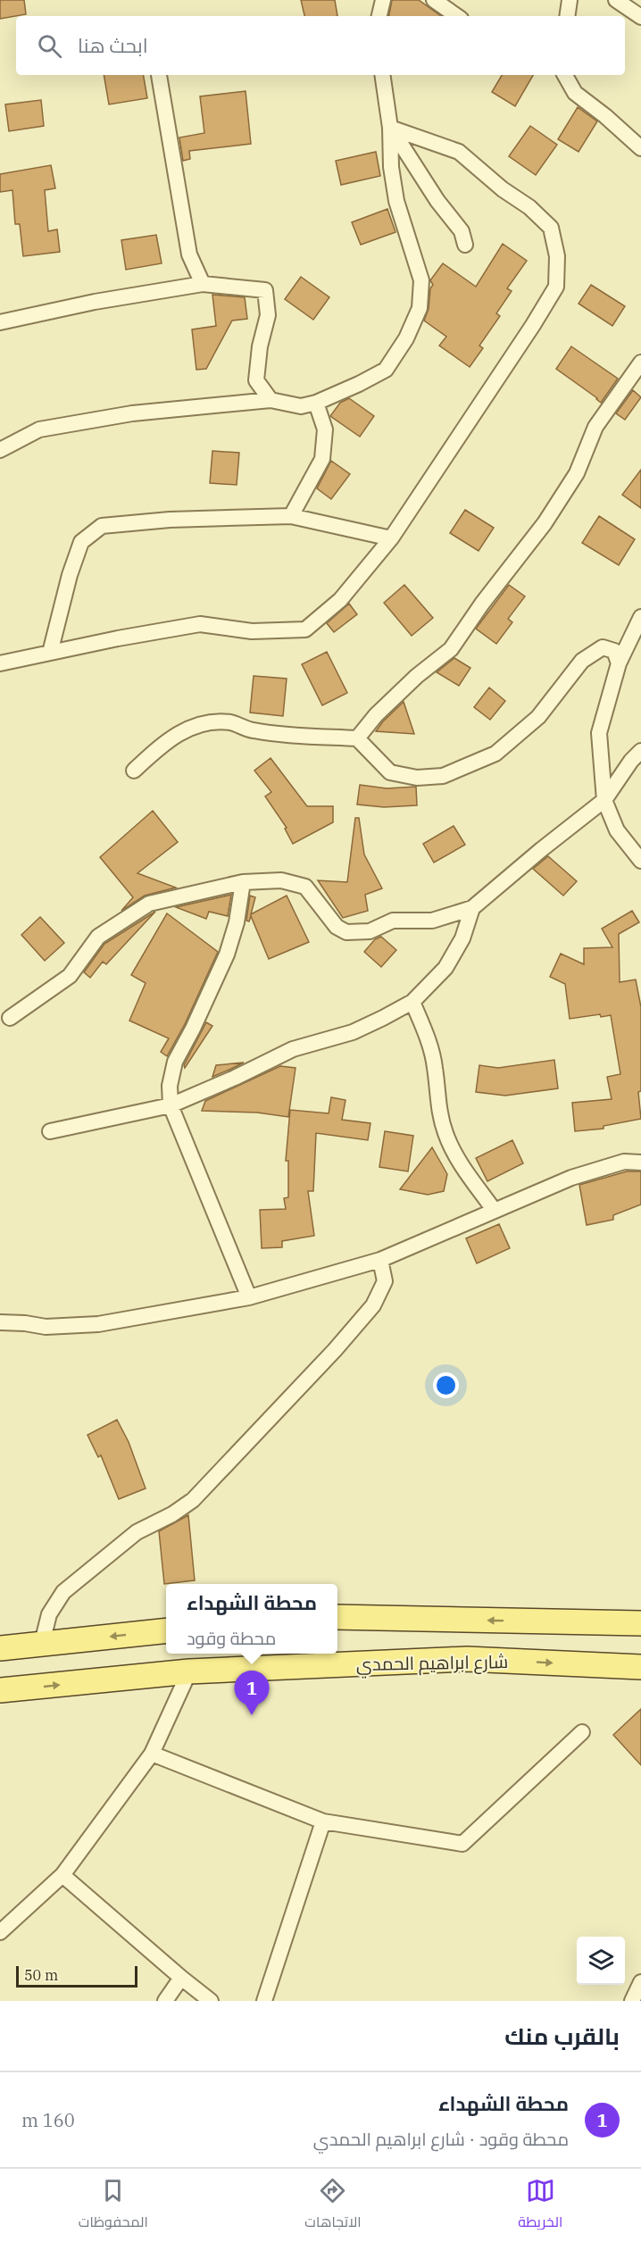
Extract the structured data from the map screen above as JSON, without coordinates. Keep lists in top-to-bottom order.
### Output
{
  "streets": {
    "main road": ["شارع ابراهيم الحمدي"]
  },
  "scale_bar": "50 m",
  "page": {
    "search": "ابحث هنا",
    "popup": ["محطة الشهداء", "محطة وقود"],
    "pins": "1",
    "scale": "50 m",
    "heading": "بالقرب منك",
    "list": [
      {
        "mark": "1",
        "name": "محطة الشهداء",
        "note": "محطة وقود · شارع ابراهيم الحمدي",
        "value": "160 m"
      }
    ],
    "nav": ["الخريطة", "الاتجاهات", "المحفوظات"]
  }
}
